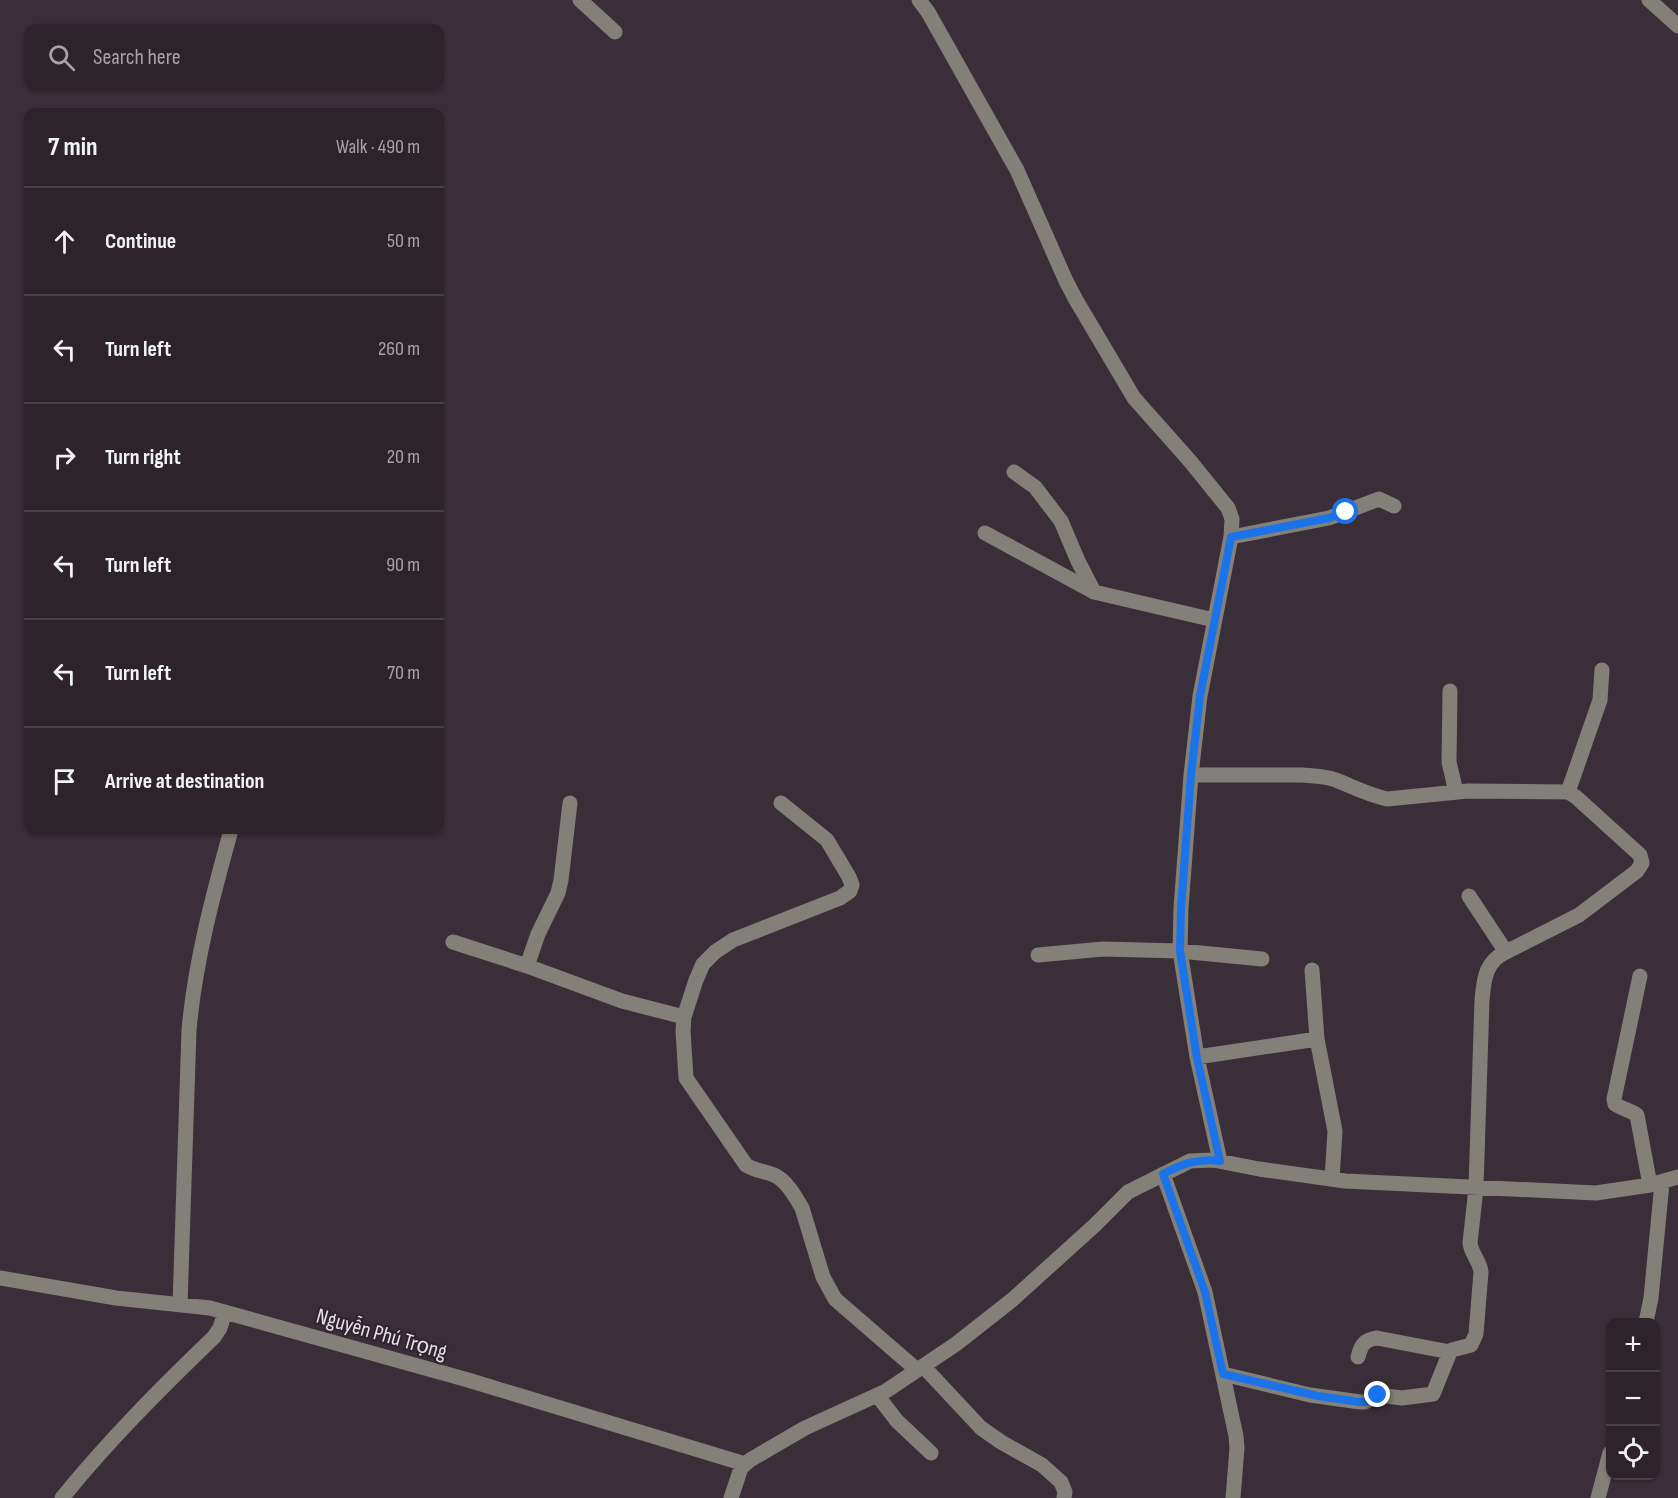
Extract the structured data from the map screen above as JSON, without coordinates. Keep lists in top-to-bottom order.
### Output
{
  "streets": {
    "street": ["Nguyễn Phú Trọng"]
  },
  "page": {
    "search": "Search here",
    "heading": ["7 min", "Walk · 490 m"],
    "list": [
      ["Continue", "50 m"],
      ["Turn left", "260 m"],
      ["Turn right", "20 m"],
      ["Turn left", "90 m"],
      ["Turn left", "70 m"],
      "Arrive at destination"
    ],
    "map_buttons": ["+", "−"]
  }
}
